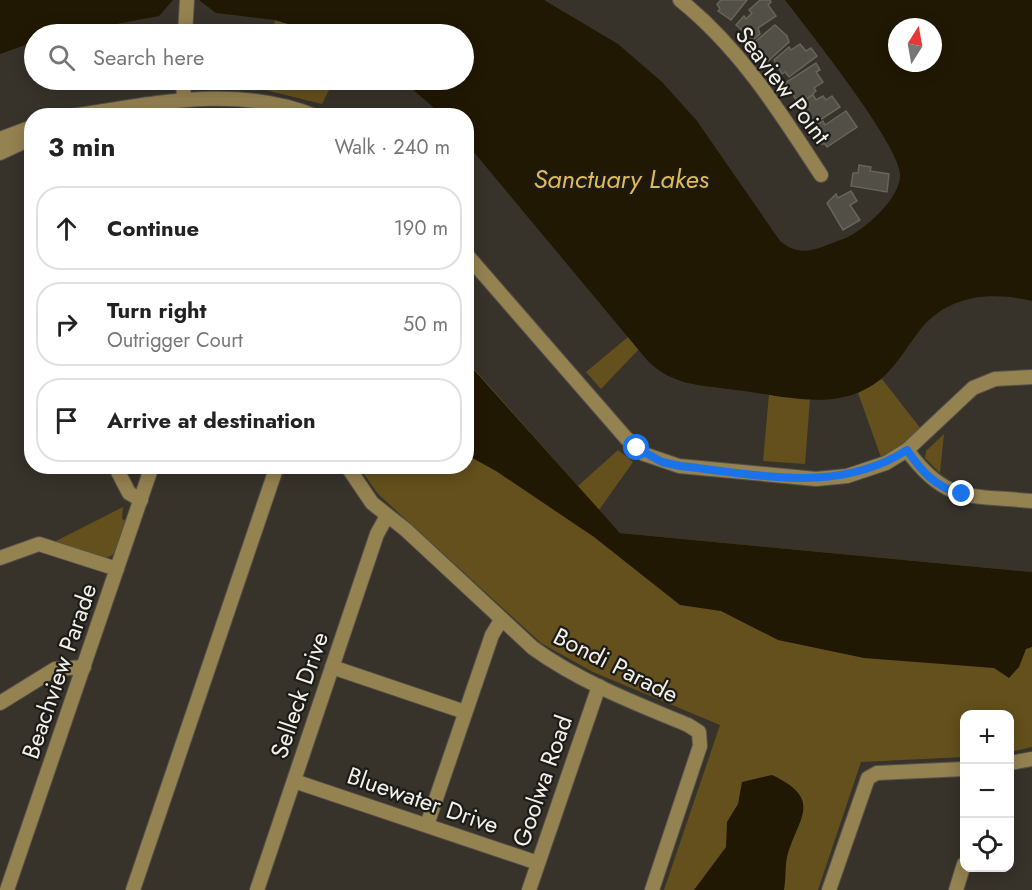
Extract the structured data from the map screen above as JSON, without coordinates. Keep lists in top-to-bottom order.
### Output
{
  "streets": {
    "street": [
      "Seaview Point",
      "Bondi Parade",
      "Beachview Parade",
      "Selleck Drive",
      "Goolwa Road",
      "Bluewater Drive"
    ]
  },
  "crossings": [
    ["Bondi Parade", "Selleck Drive"],
    ["Bondi Parade", "Goolwa Road"],
    ["Selleck Drive", "Bluewater Drive"],
    ["Goolwa Road", "Bluewater Drive"]
  ],
  "water": ["Sanctuary Lakes"],
  "north": "top",
  "page": {
    "search": "Search here",
    "heading": ["3 min", "Walk · 240 m"],
    "list": [
      ["Continue", "190 m"],
      ["Turn right", "Outrigger Court", "50 m"],
      "Arrive at destination"
    ],
    "map_buttons": ["+", "−"]
  }
}
